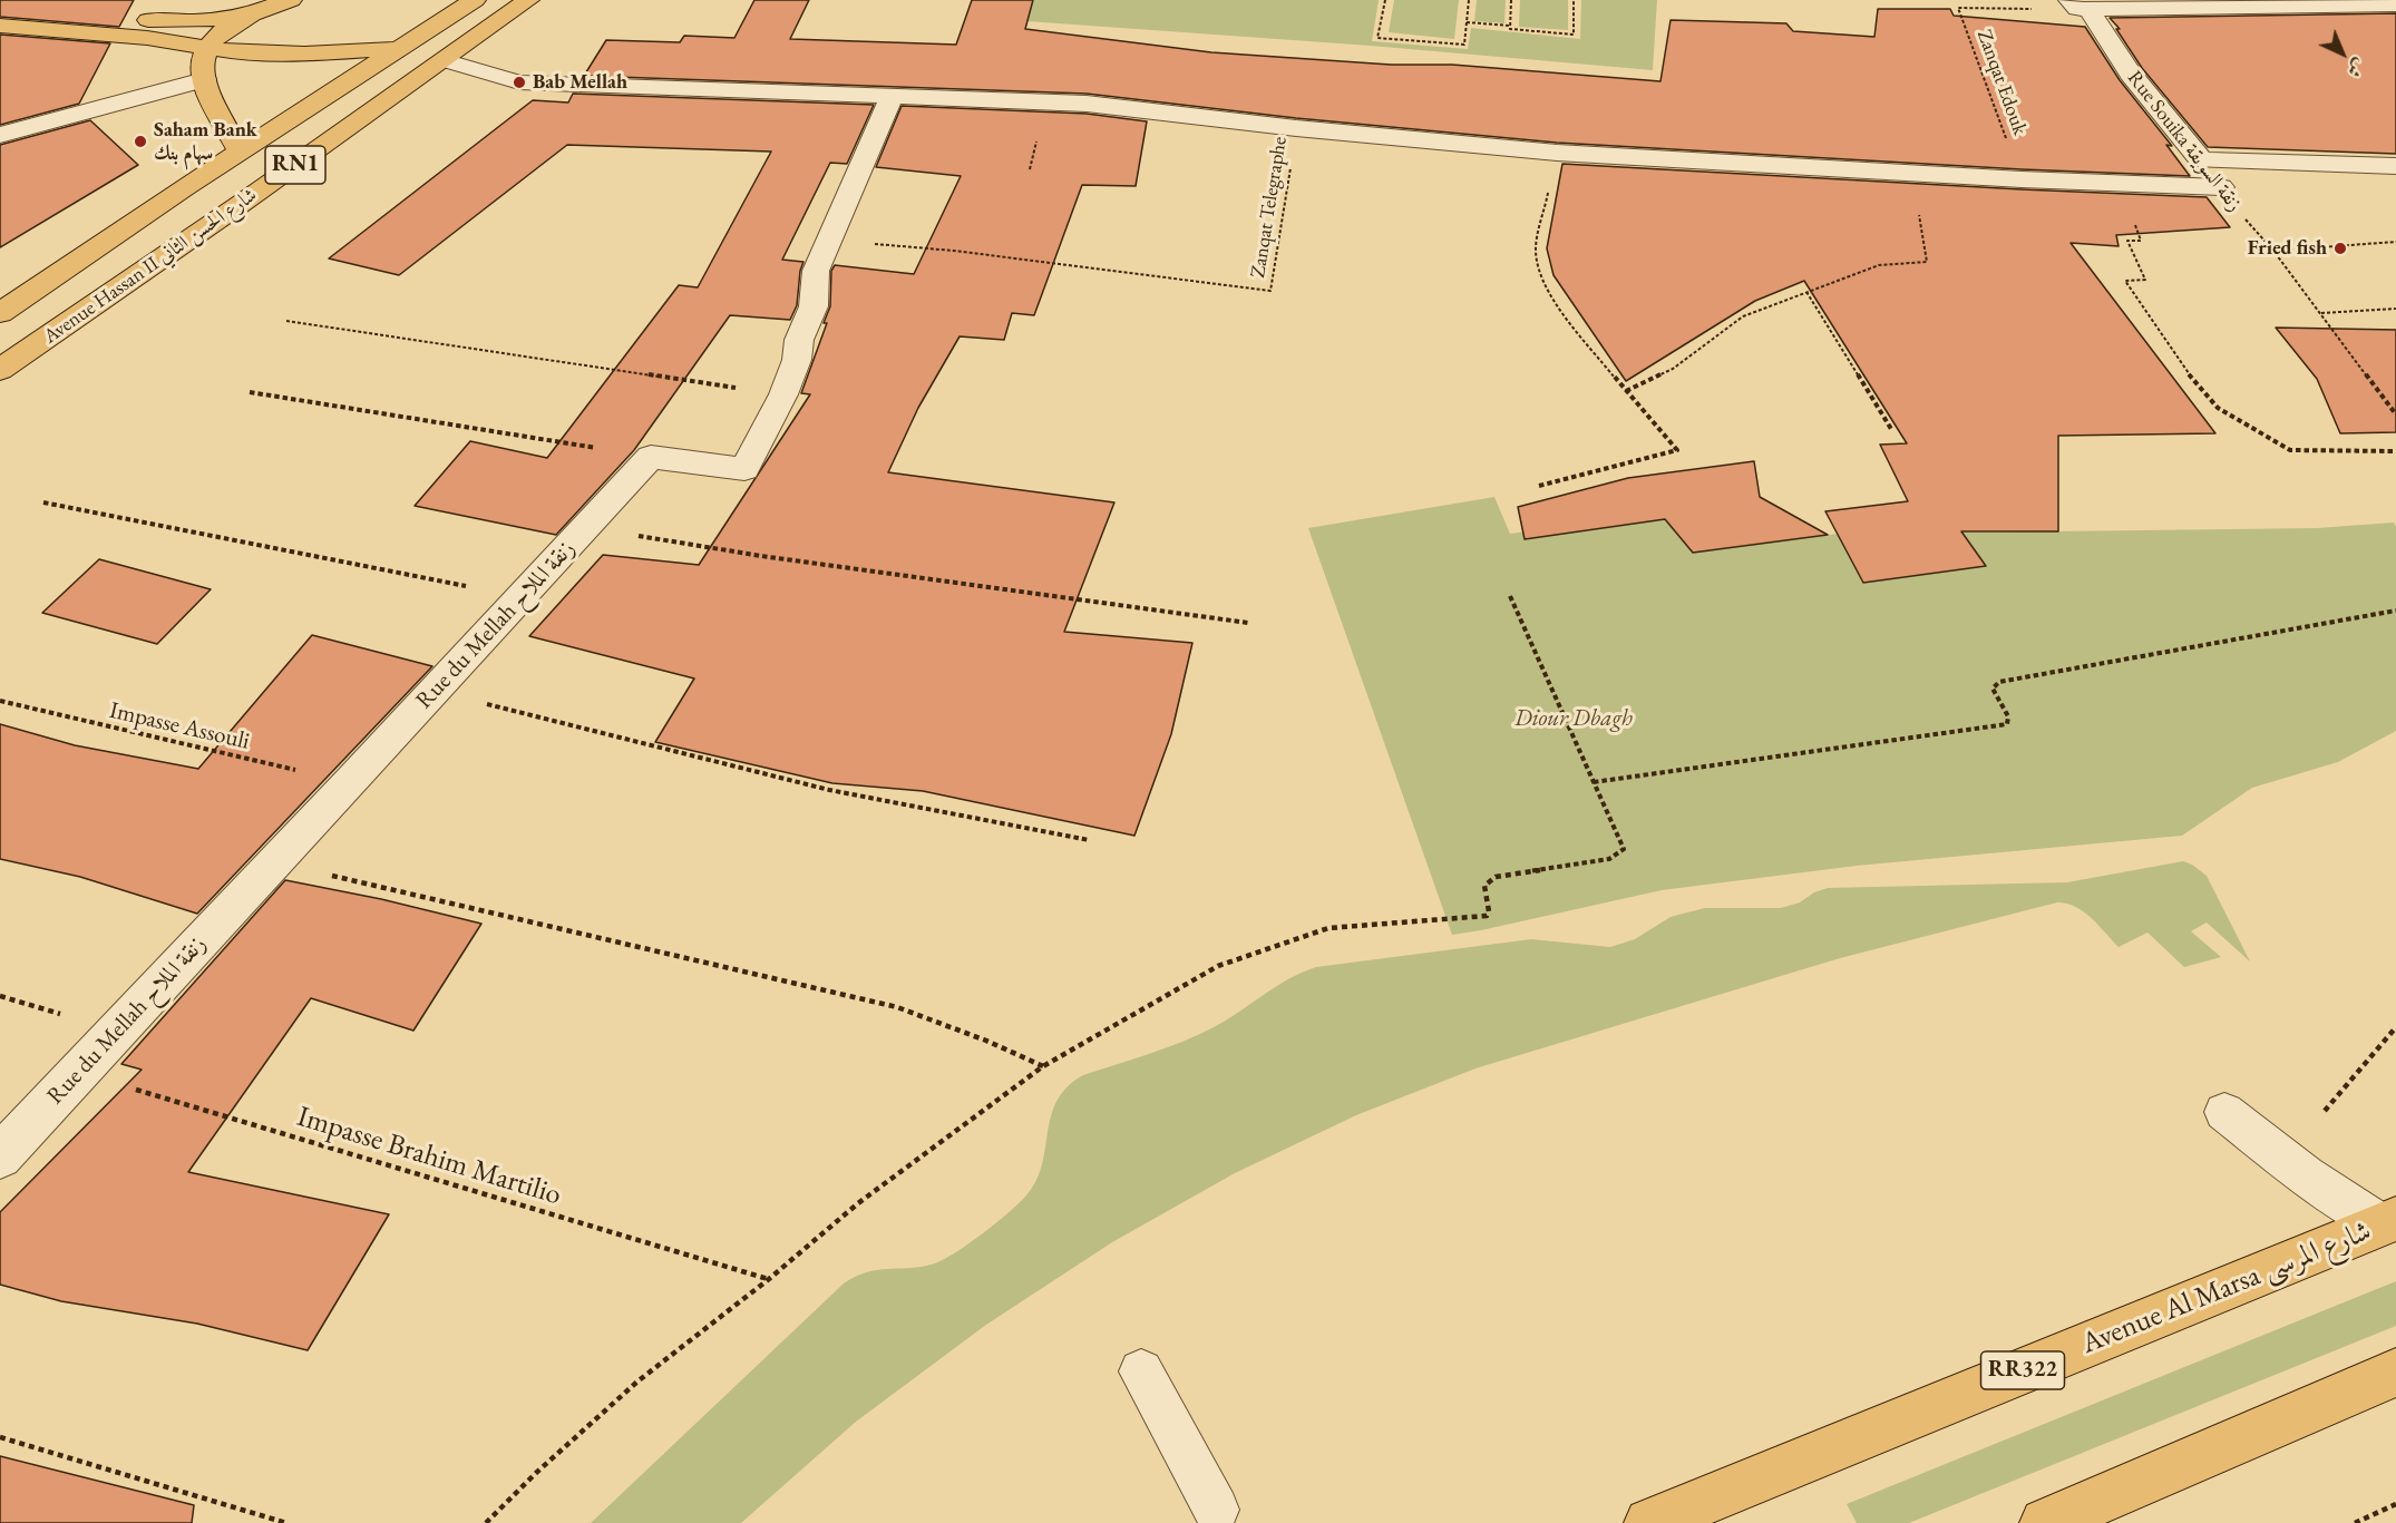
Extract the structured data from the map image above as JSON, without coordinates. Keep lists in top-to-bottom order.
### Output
{
  "streets": {
    "main road": [
      "RN1",
      "Avenue Hassan II شارع الحسن الثاني",
      "Avenue Al Marsa شارع المرسى",
      "RR322"
    ],
    "street": ["Rue Souika زنقة السويقة", "Rue du Mellah زنقة الملاح"],
    "path": [
      "Zanqat Edouk",
      "Zanqat Telegraphe",
      "Impasse Assouli",
      "Impasse Brahim Martilio"
    ]
  },
  "crossings": [
    ["Zanqat Edouk", "Rue Souika زنقة السويقة"],
    ["Rue du Mellah زنقة الملاح", "Impasse Assouli"],
    ["Rue du Mellah زنقة الملاح", "Impasse Brahim Martilio"]
  ],
  "parks": ["Diour Dbagh"],
  "places": ["Bab Mellah", "Saham Bank سهام بنك", "Fried fish"],
  "north": "bottom right"
}
